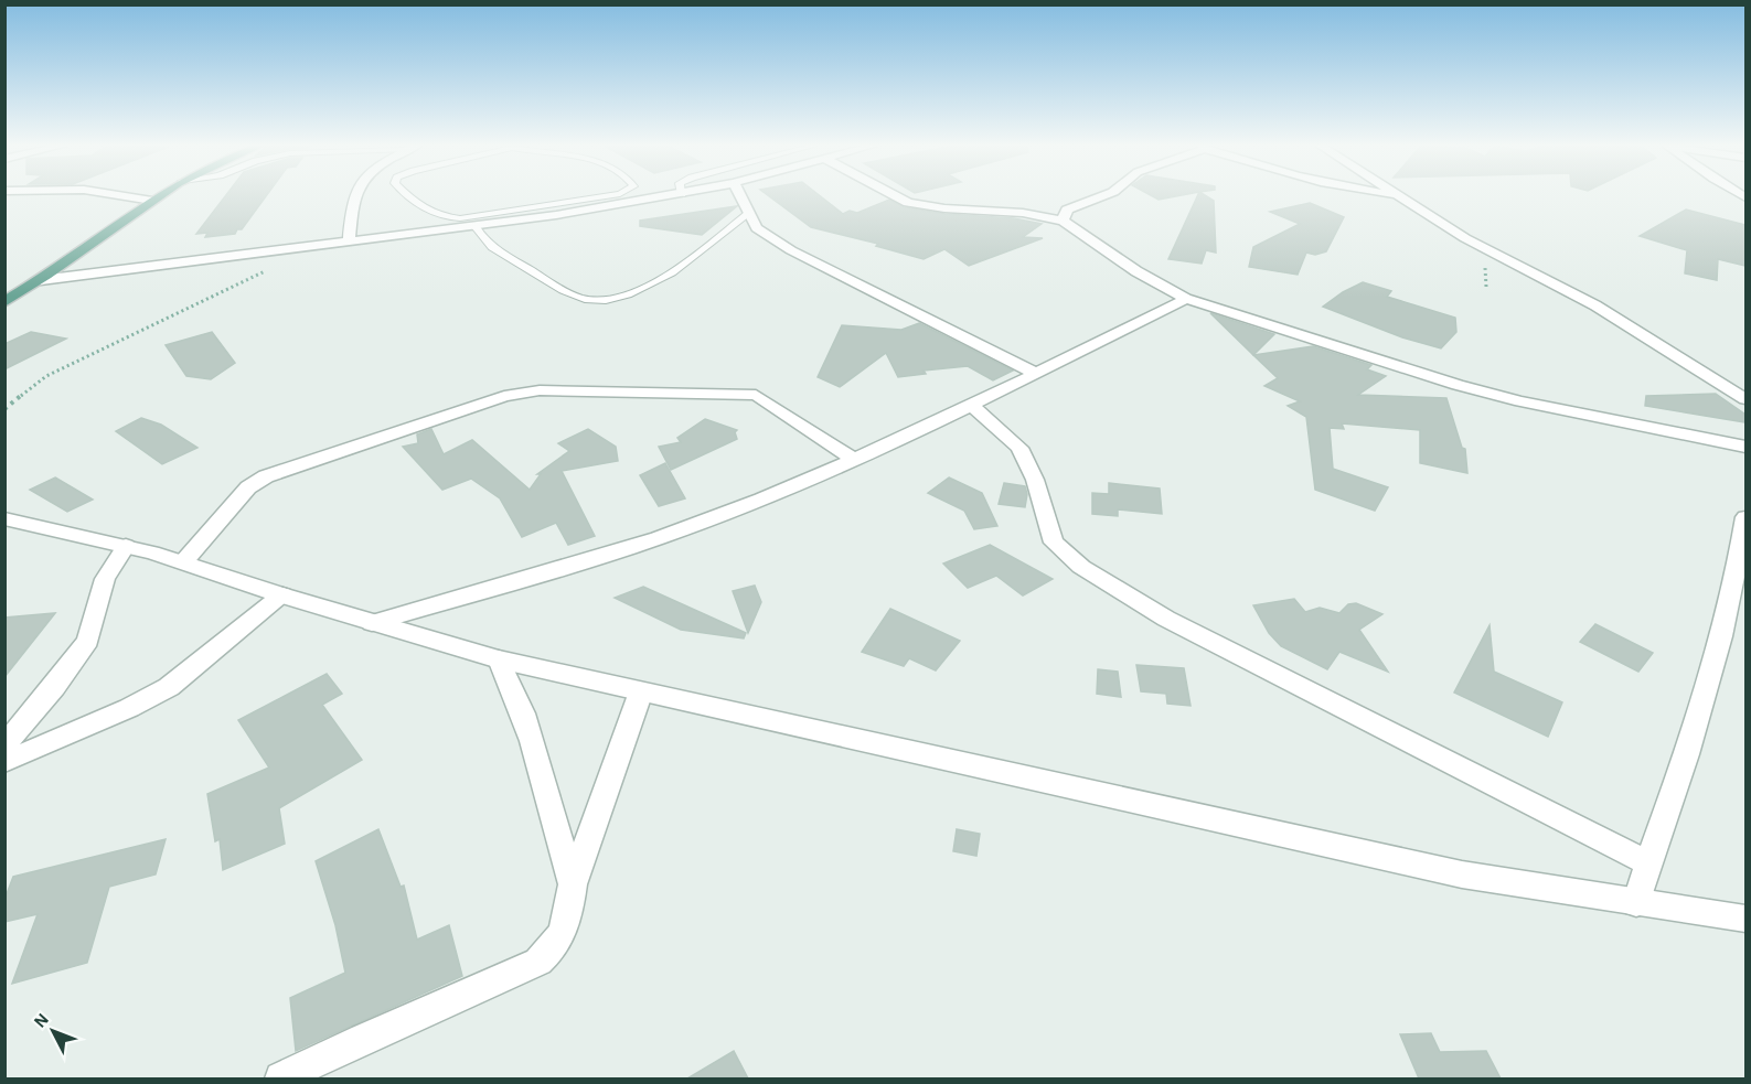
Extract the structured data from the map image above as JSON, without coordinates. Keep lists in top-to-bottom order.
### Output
{
  "north": "top left"
}
